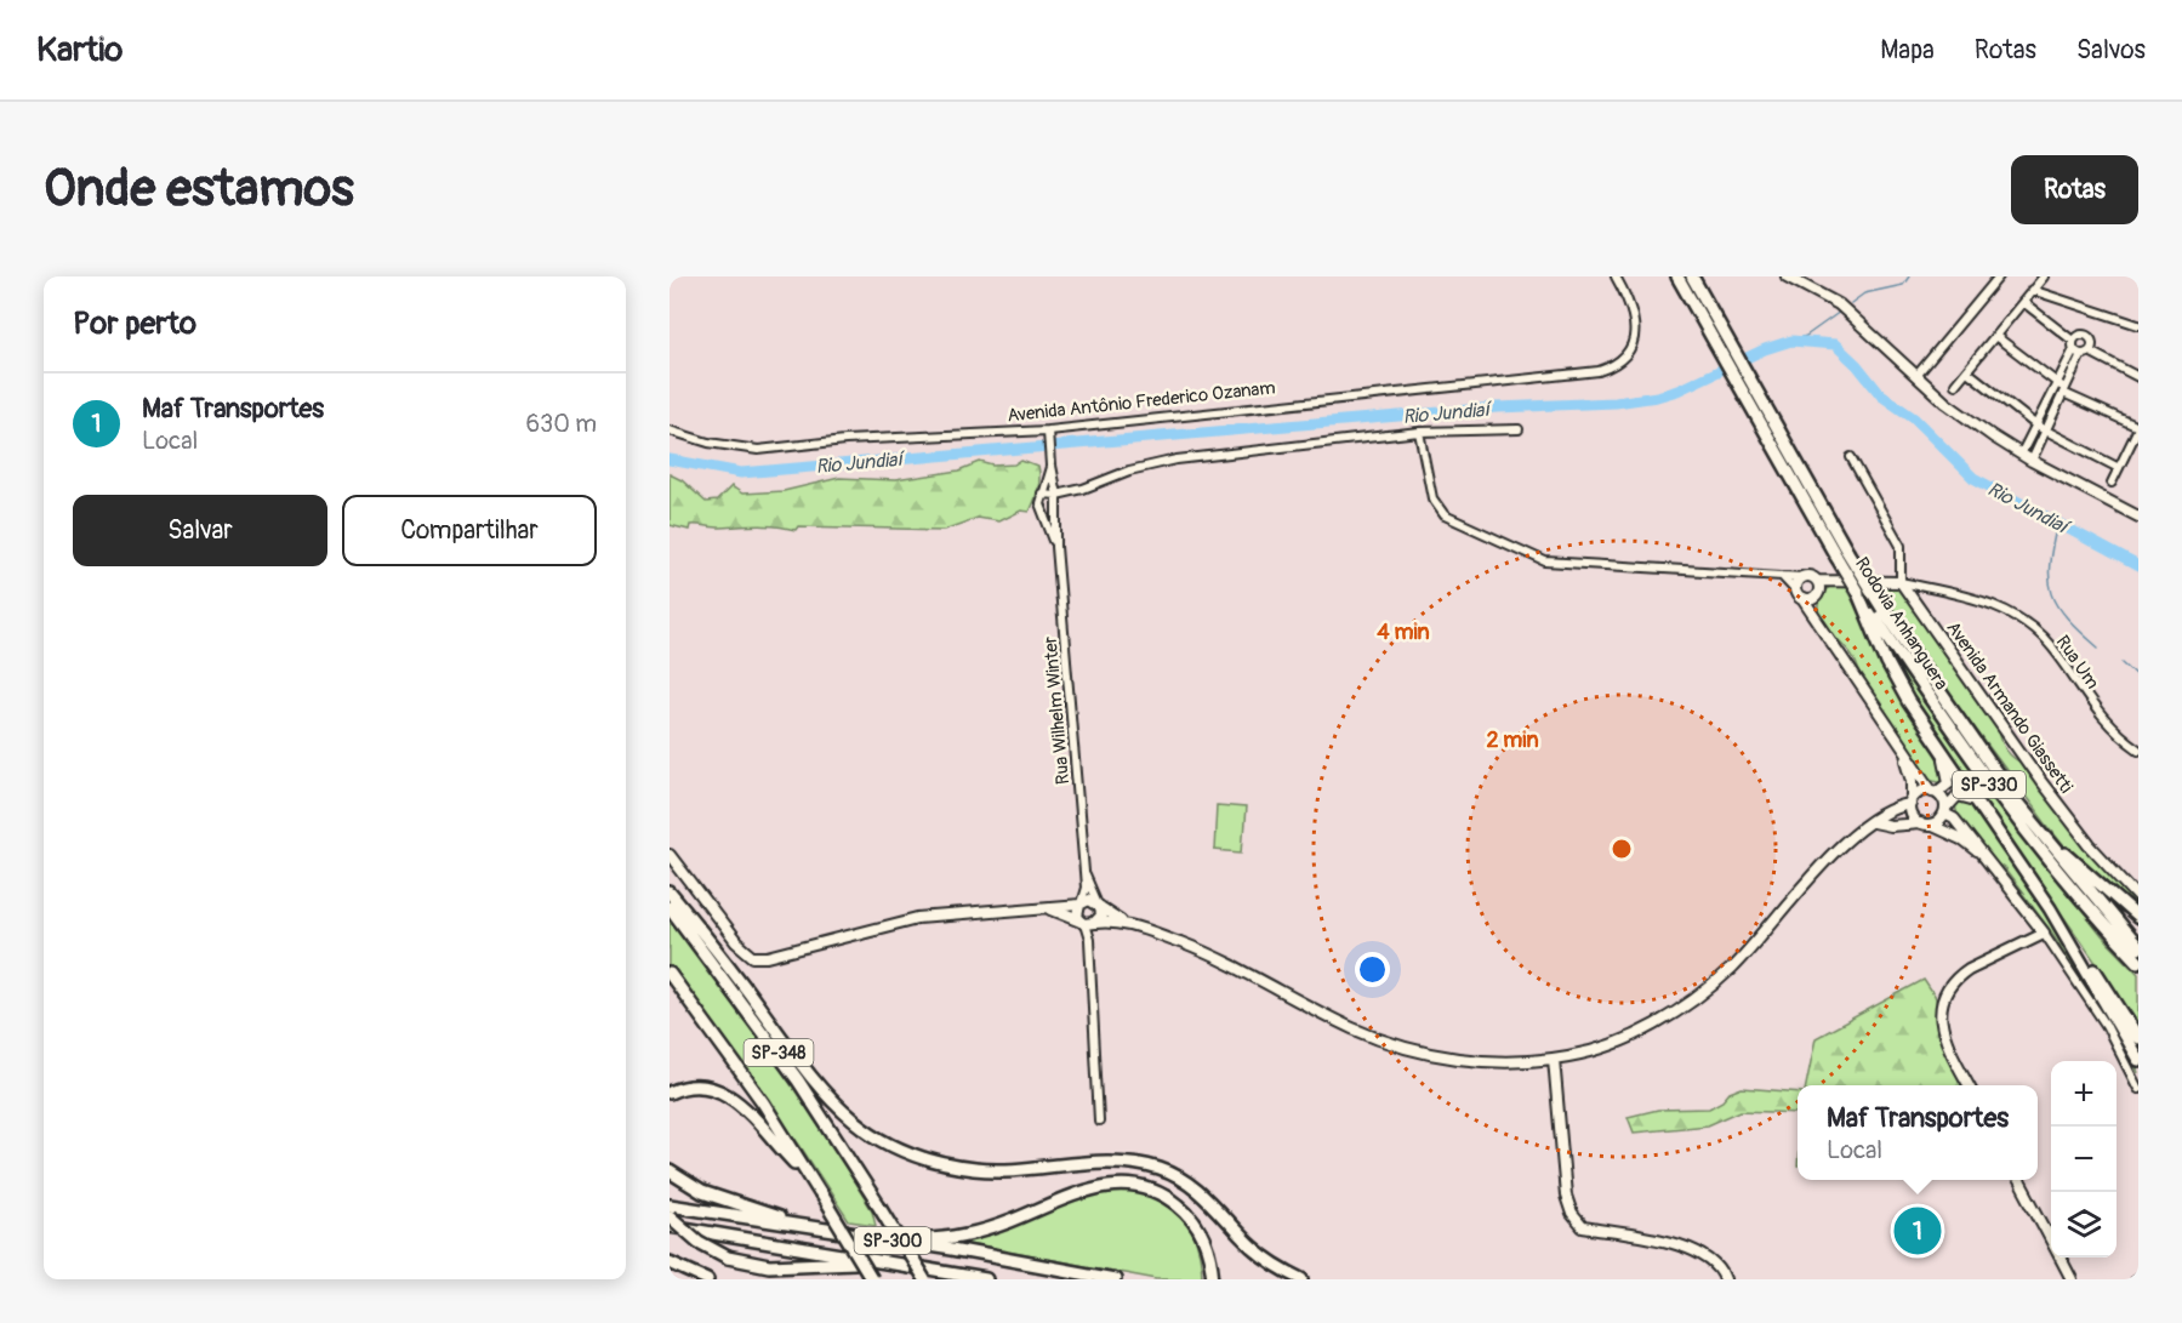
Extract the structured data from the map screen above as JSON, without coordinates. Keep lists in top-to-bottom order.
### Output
{
  "streets": {
    "highway": [
      "Rodovia Anhanguera",
      "SP-330",
      "SP-348",
      "SP-300"
    ],
    "main road": ["Avenida Armando Giassetti"],
    "street": ["Avenida Antônio Frederico Ozanam", "Rua Um", "Rua Wilhelm Winter"]
  },
  "crossings": [
    ["Rua Um", "Avenida Armando Giassetti"]
  ],
  "water": ["Rio Jundiaí"],
  "page": {
    "header": "Kartio",
    "nav": ["Mapa", "Rotas", "Salvos"],
    "buttons": [
      "Rotas",
      ["Salvar", "Compartilhar"]
    ],
    "title": "Onde estamos",
    "heading": "Por perto",
    "list": [
      {
        "mark": "1",
        "name": "Maf Transportes",
        "note": "Local",
        "value": "630 m"
      }
    ],
    "map_buttons": ["+", "−"],
    "popup": ["Maf Transportes", "Local"],
    "pins": "1"
  },
  "rings": ["4 min", "2 min"]
}
